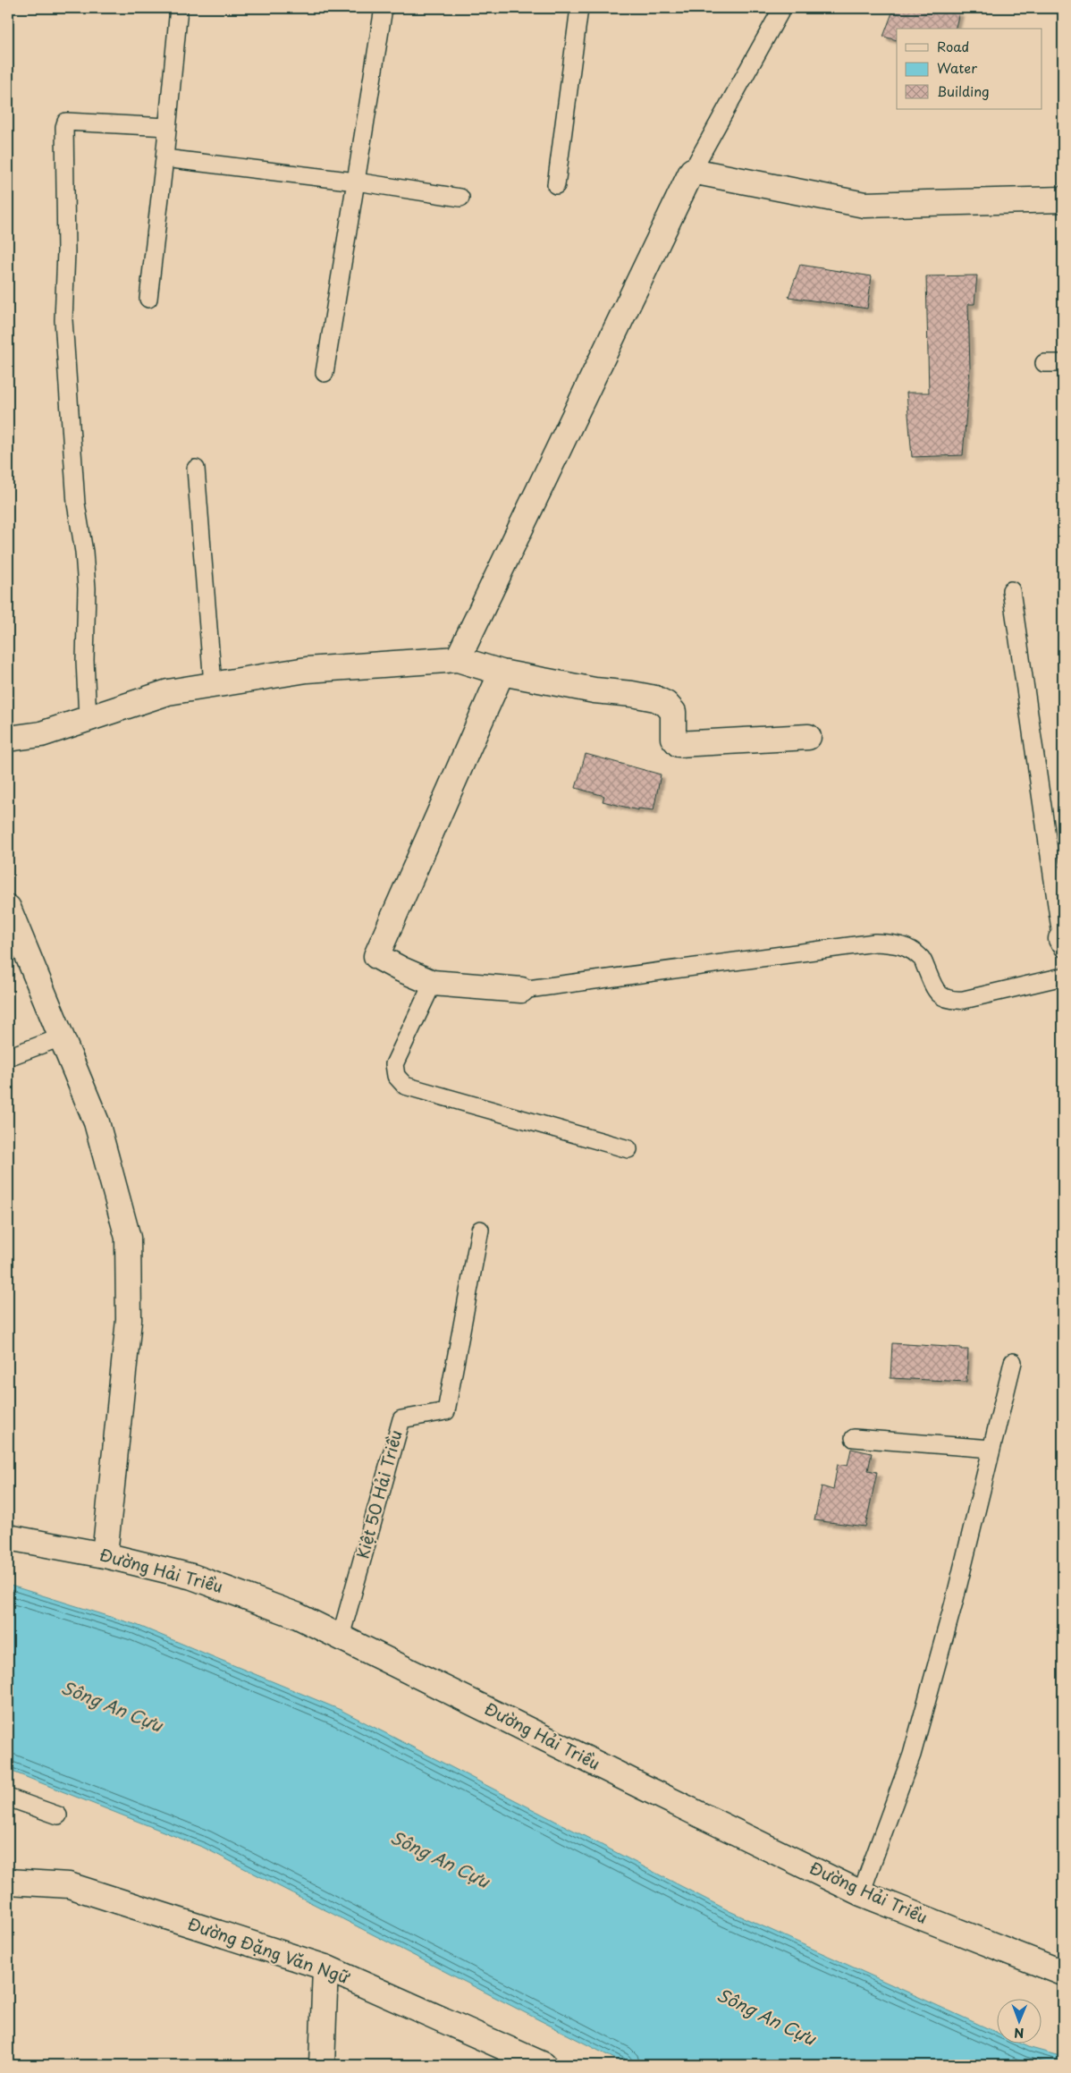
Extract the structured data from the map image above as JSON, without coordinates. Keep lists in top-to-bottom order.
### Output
{
  "streets": {
    "street": ["Đường Hải Triều", "Đường Đặng Văn Ngữ"],
    "lane": ["Kiệt 50 Hải Triều"]
  },
  "crossings": [
    ["Kiệt 50 Hải Triều", "Đường Hải Triều"]
  ],
  "water": ["Sông An Cựu"],
  "legend": ["Road", "Water", "Building"],
  "north": "bottom"
}
